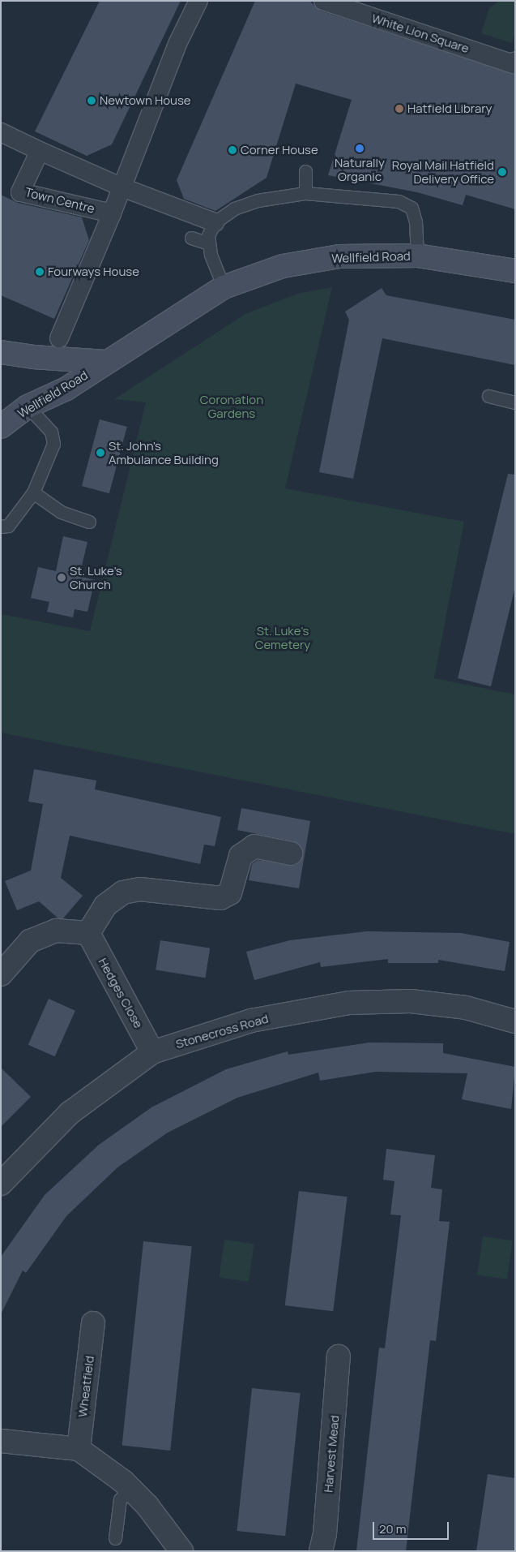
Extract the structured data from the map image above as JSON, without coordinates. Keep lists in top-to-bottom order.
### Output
{
  "streets": {
    "main road": ["Wellfield Road"],
    "street": [
      "White Lion Square",
      "Town Centre",
      "Hedges Close",
      "Stonecross Road",
      "Wheatfield",
      "Harvest Mead"
    ]
  },
  "crossings": [
    ["Hedges Close", "Stonecross Road"]
  ],
  "parks": ["Coronation Gardens", "St. Luke's Cemetery"],
  "places": [
    "Newtown House",
    "Hatfield Library",
    "Naturally Organic",
    "Corner House",
    "Royal Mail Hatfield Delivery Office",
    "Fourways House",
    "St. John's Ambulance Building",
    "St. Luke's Church"
  ],
  "scale_bar": "20 m"
}
